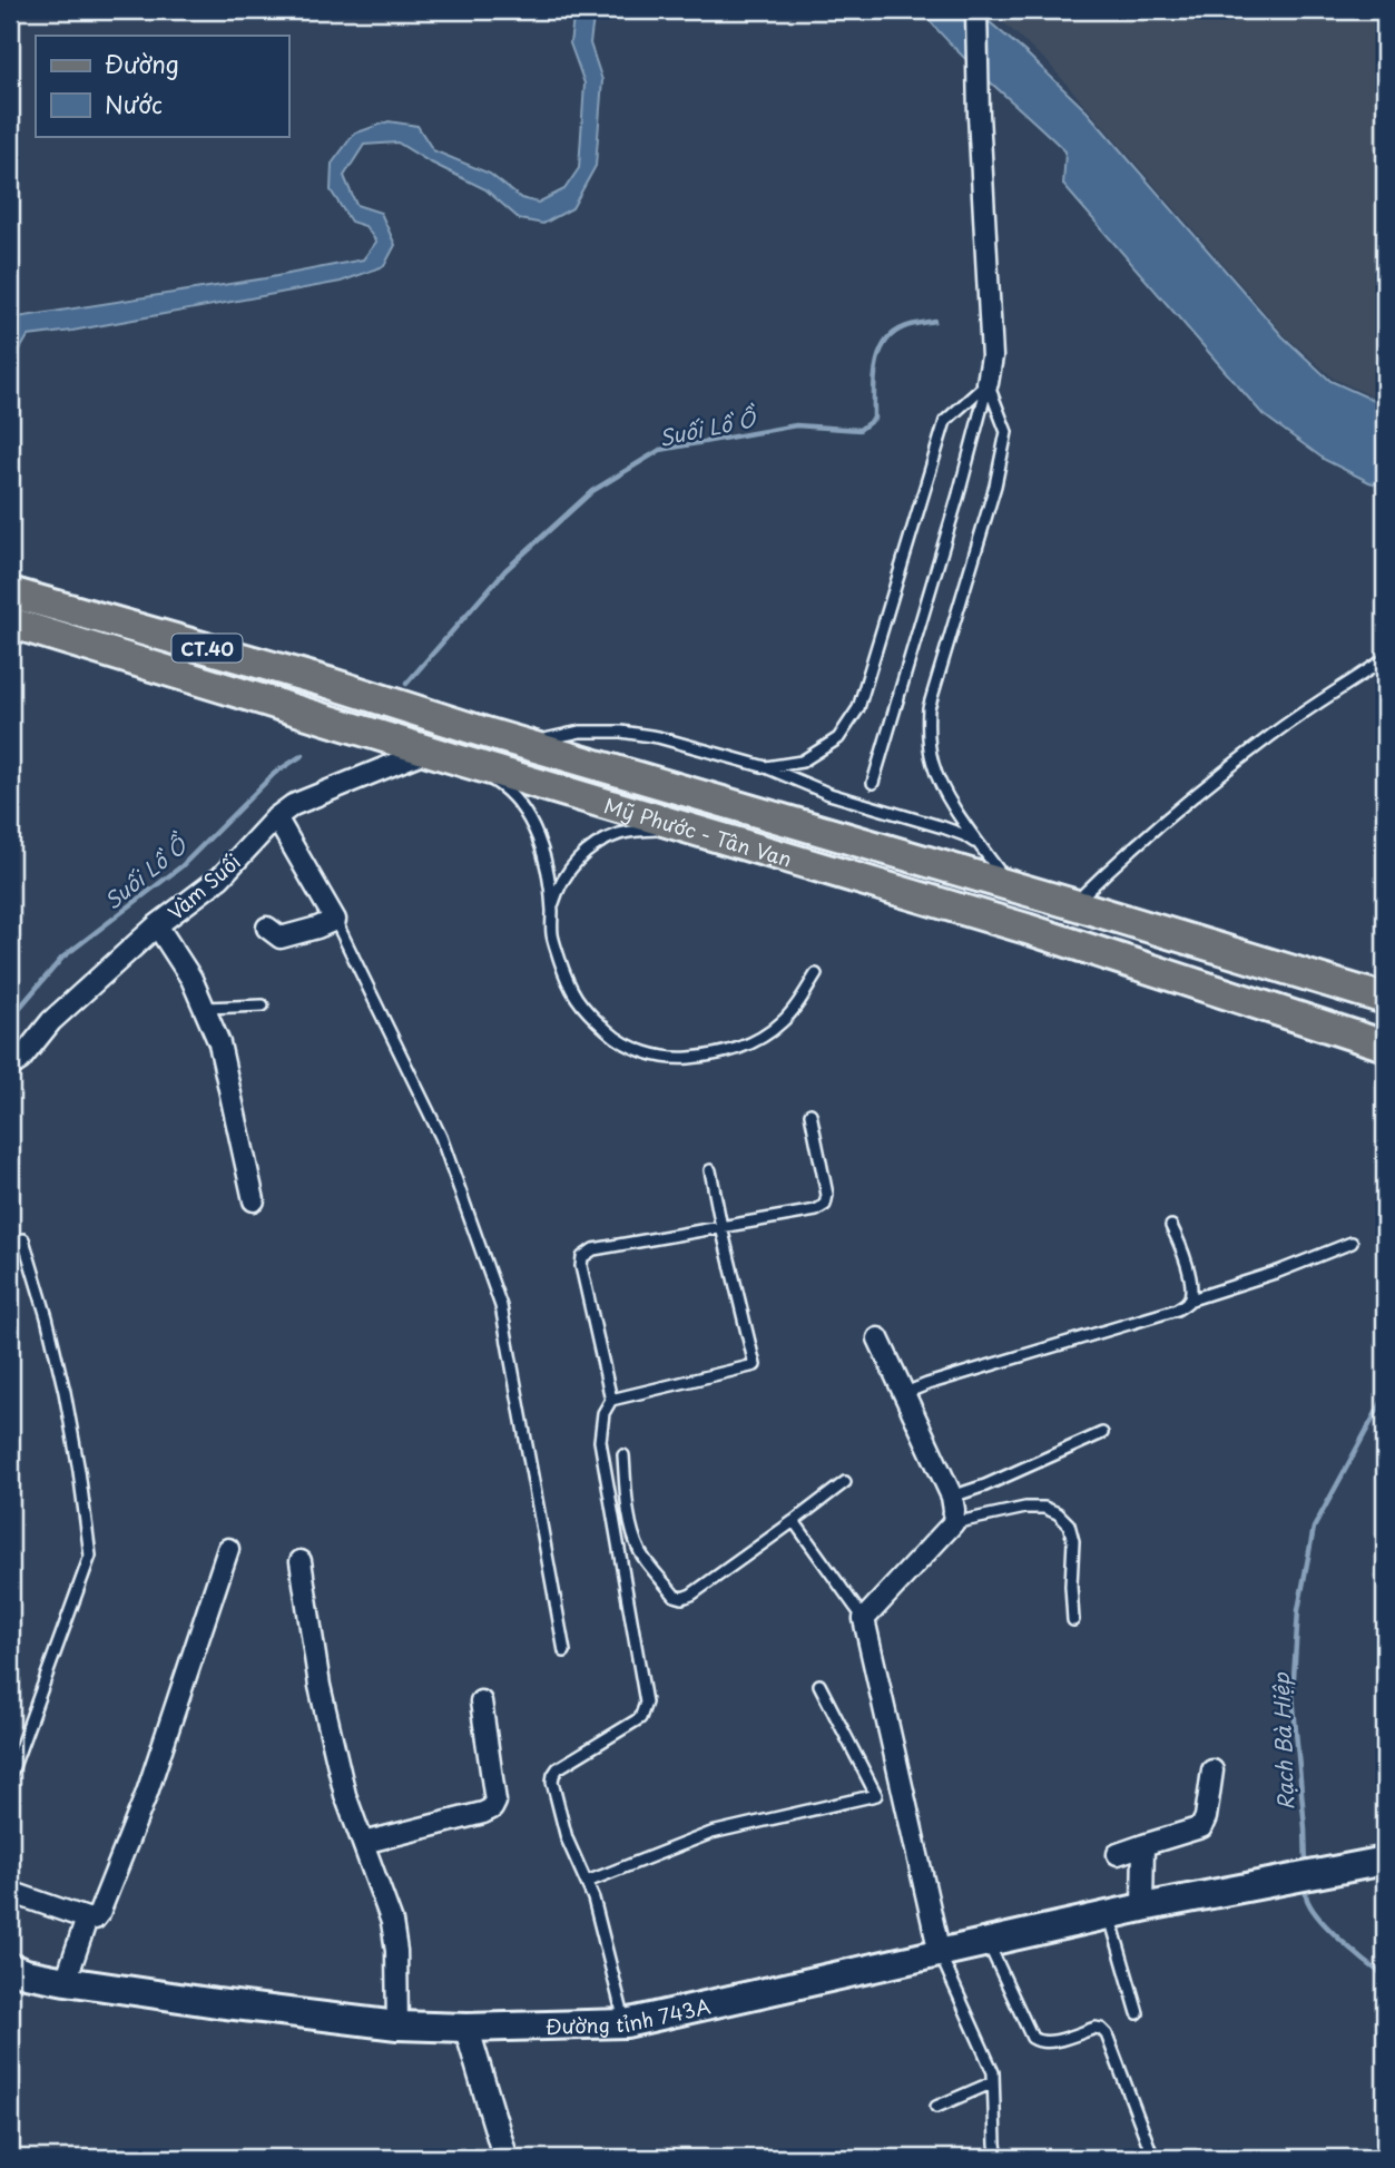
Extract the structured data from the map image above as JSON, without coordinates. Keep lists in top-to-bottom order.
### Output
{
  "streets": {
    "main road": ["CT.40", "Mỹ Phước - Tân Vạn", "Đường tỉnh 743A"],
    "street": ["Vàm Suối"]
  },
  "crossings": [
    ["Mỹ Phước - Tân Vạn", "Vàm Suối"]
  ],
  "water": ["Suối Lồ Ồ", "Rạch Bà Hiệp"],
  "legend": ["Đường", "Nước"]
}
